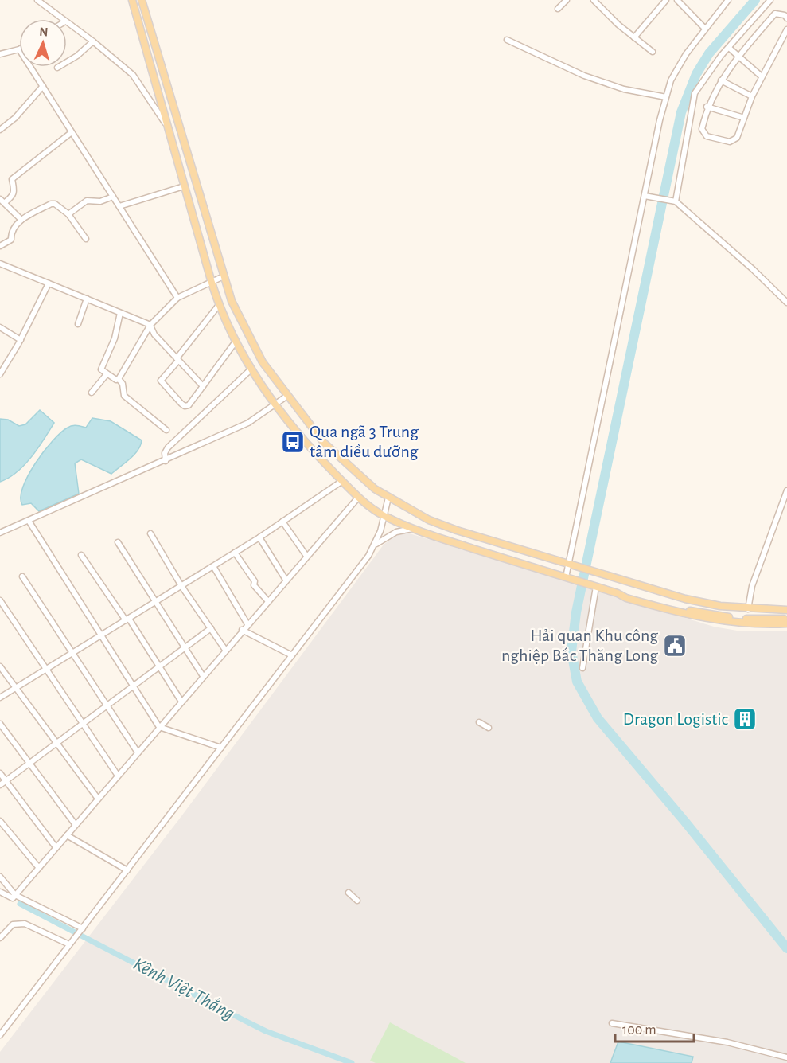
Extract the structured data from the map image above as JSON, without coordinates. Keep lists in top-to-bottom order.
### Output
{
  "water": ["Kênh Việt Thắng"],
  "places": {
    "bus stop": ["Qua ngã 3 Trung tâm điều dưỡng"],
    "public building": ["Hải quan Khu công nghiệp Bắc Thăng Long"],
    "building": ["Dragon Logistic"]
  },
  "scale_bar": "100 m",
  "north": "top"
}
